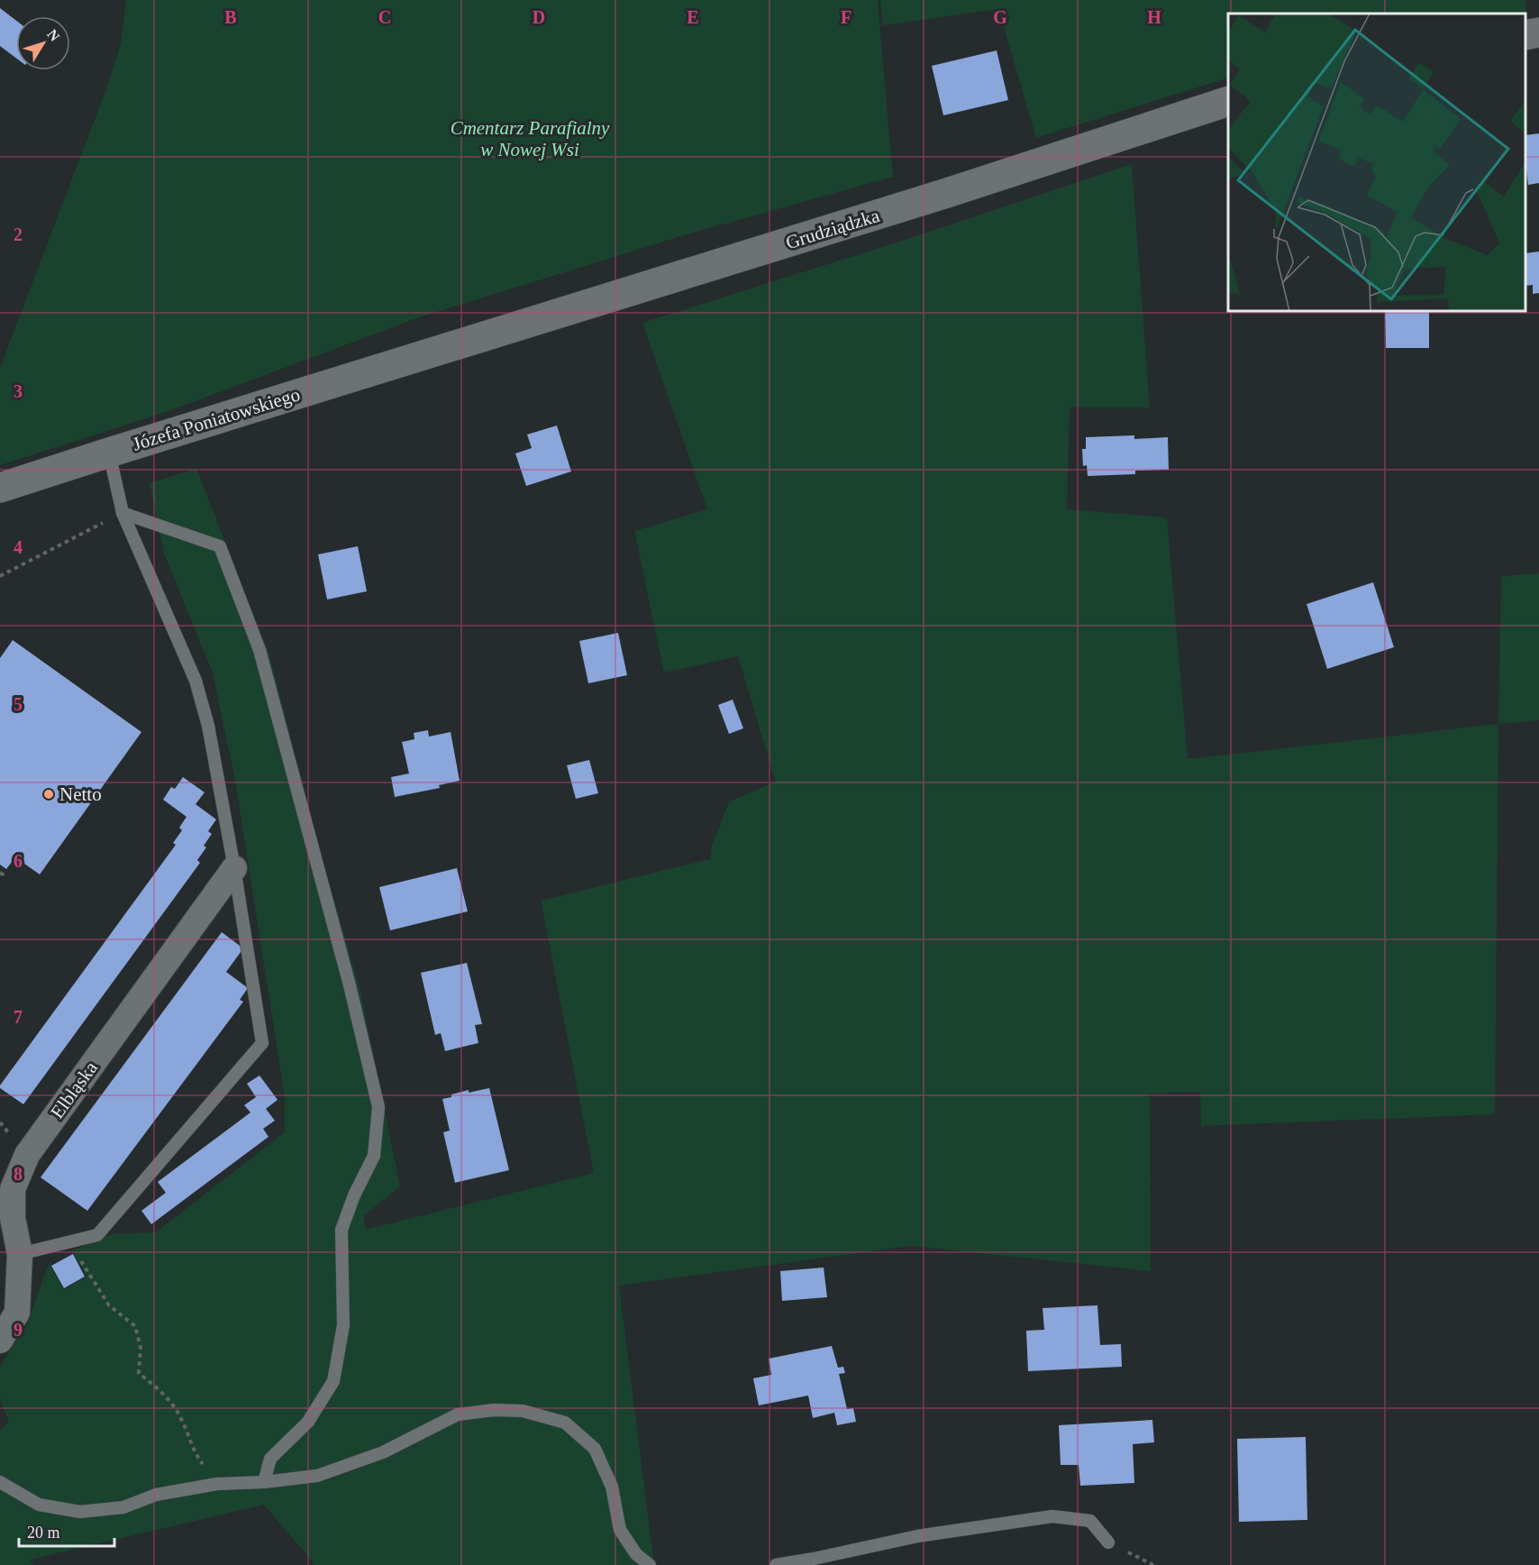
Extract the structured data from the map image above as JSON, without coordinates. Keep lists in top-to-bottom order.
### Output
{
  "streets": {
    "street": ["Grudziądzka", "Józefa Poniatowskiego", "Elbląska"]
  },
  "crossings": [
    ["Grudziądzka", "Józefa Poniatowskiego"]
  ],
  "parks": ["Cmentarz Parafialny w Nowej Wsi"],
  "places": ["Netto"],
  "scale_bar": "20 m",
  "north": "top right",
  "grid": {
    "columns": [
      "B",
      "C",
      "D",
      "E",
      "F",
      "G",
      "H"
    ],
    "rows": [
      "2",
      "3",
      "4",
      "5",
      "6",
      "7",
      "8",
      "9"
    ]
  }
}
